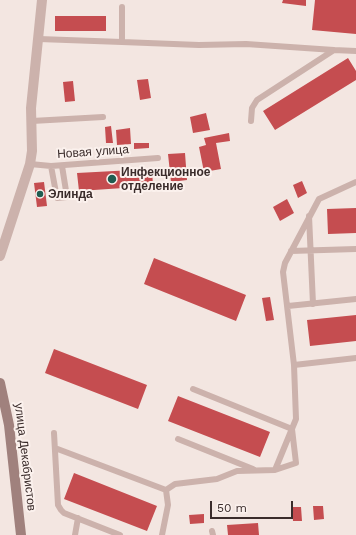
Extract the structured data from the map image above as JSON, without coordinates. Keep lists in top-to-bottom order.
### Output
{
  "streets": {
    "main road": ["улица Декабристов"],
    "lane": ["Новая улица"]
  },
  "places": ["Инфекционное отделение", "Элинда"],
  "scale_bar": "50 m"
}
